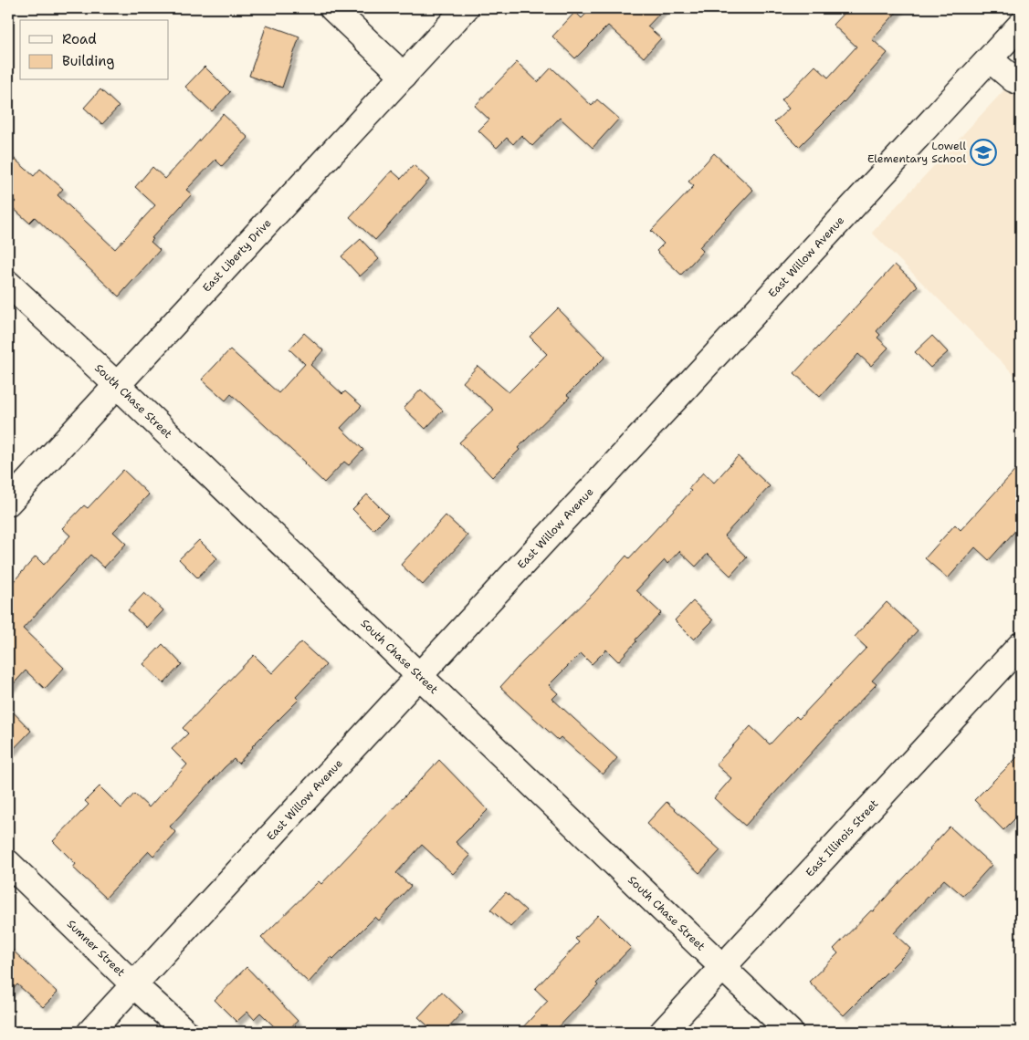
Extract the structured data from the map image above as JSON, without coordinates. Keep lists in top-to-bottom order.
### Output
{
  "streets": {
    "street": [
      "East Liberty Drive",
      "East Willow Avenue",
      "South Chase Street",
      "East Illinois Street",
      "Sumner Street"
    ]
  },
  "crossings": [
    ["East Liberty Drive", "South Chase Street"],
    ["East Willow Avenue", "South Chase Street"],
    ["East Willow Avenue", "Sumner Street"],
    ["South Chase Street", "East Illinois Street"]
  ],
  "places": {
    "school or university": ["Lowell Elementary School"]
  },
  "legend": ["Road", "Building"]
}
